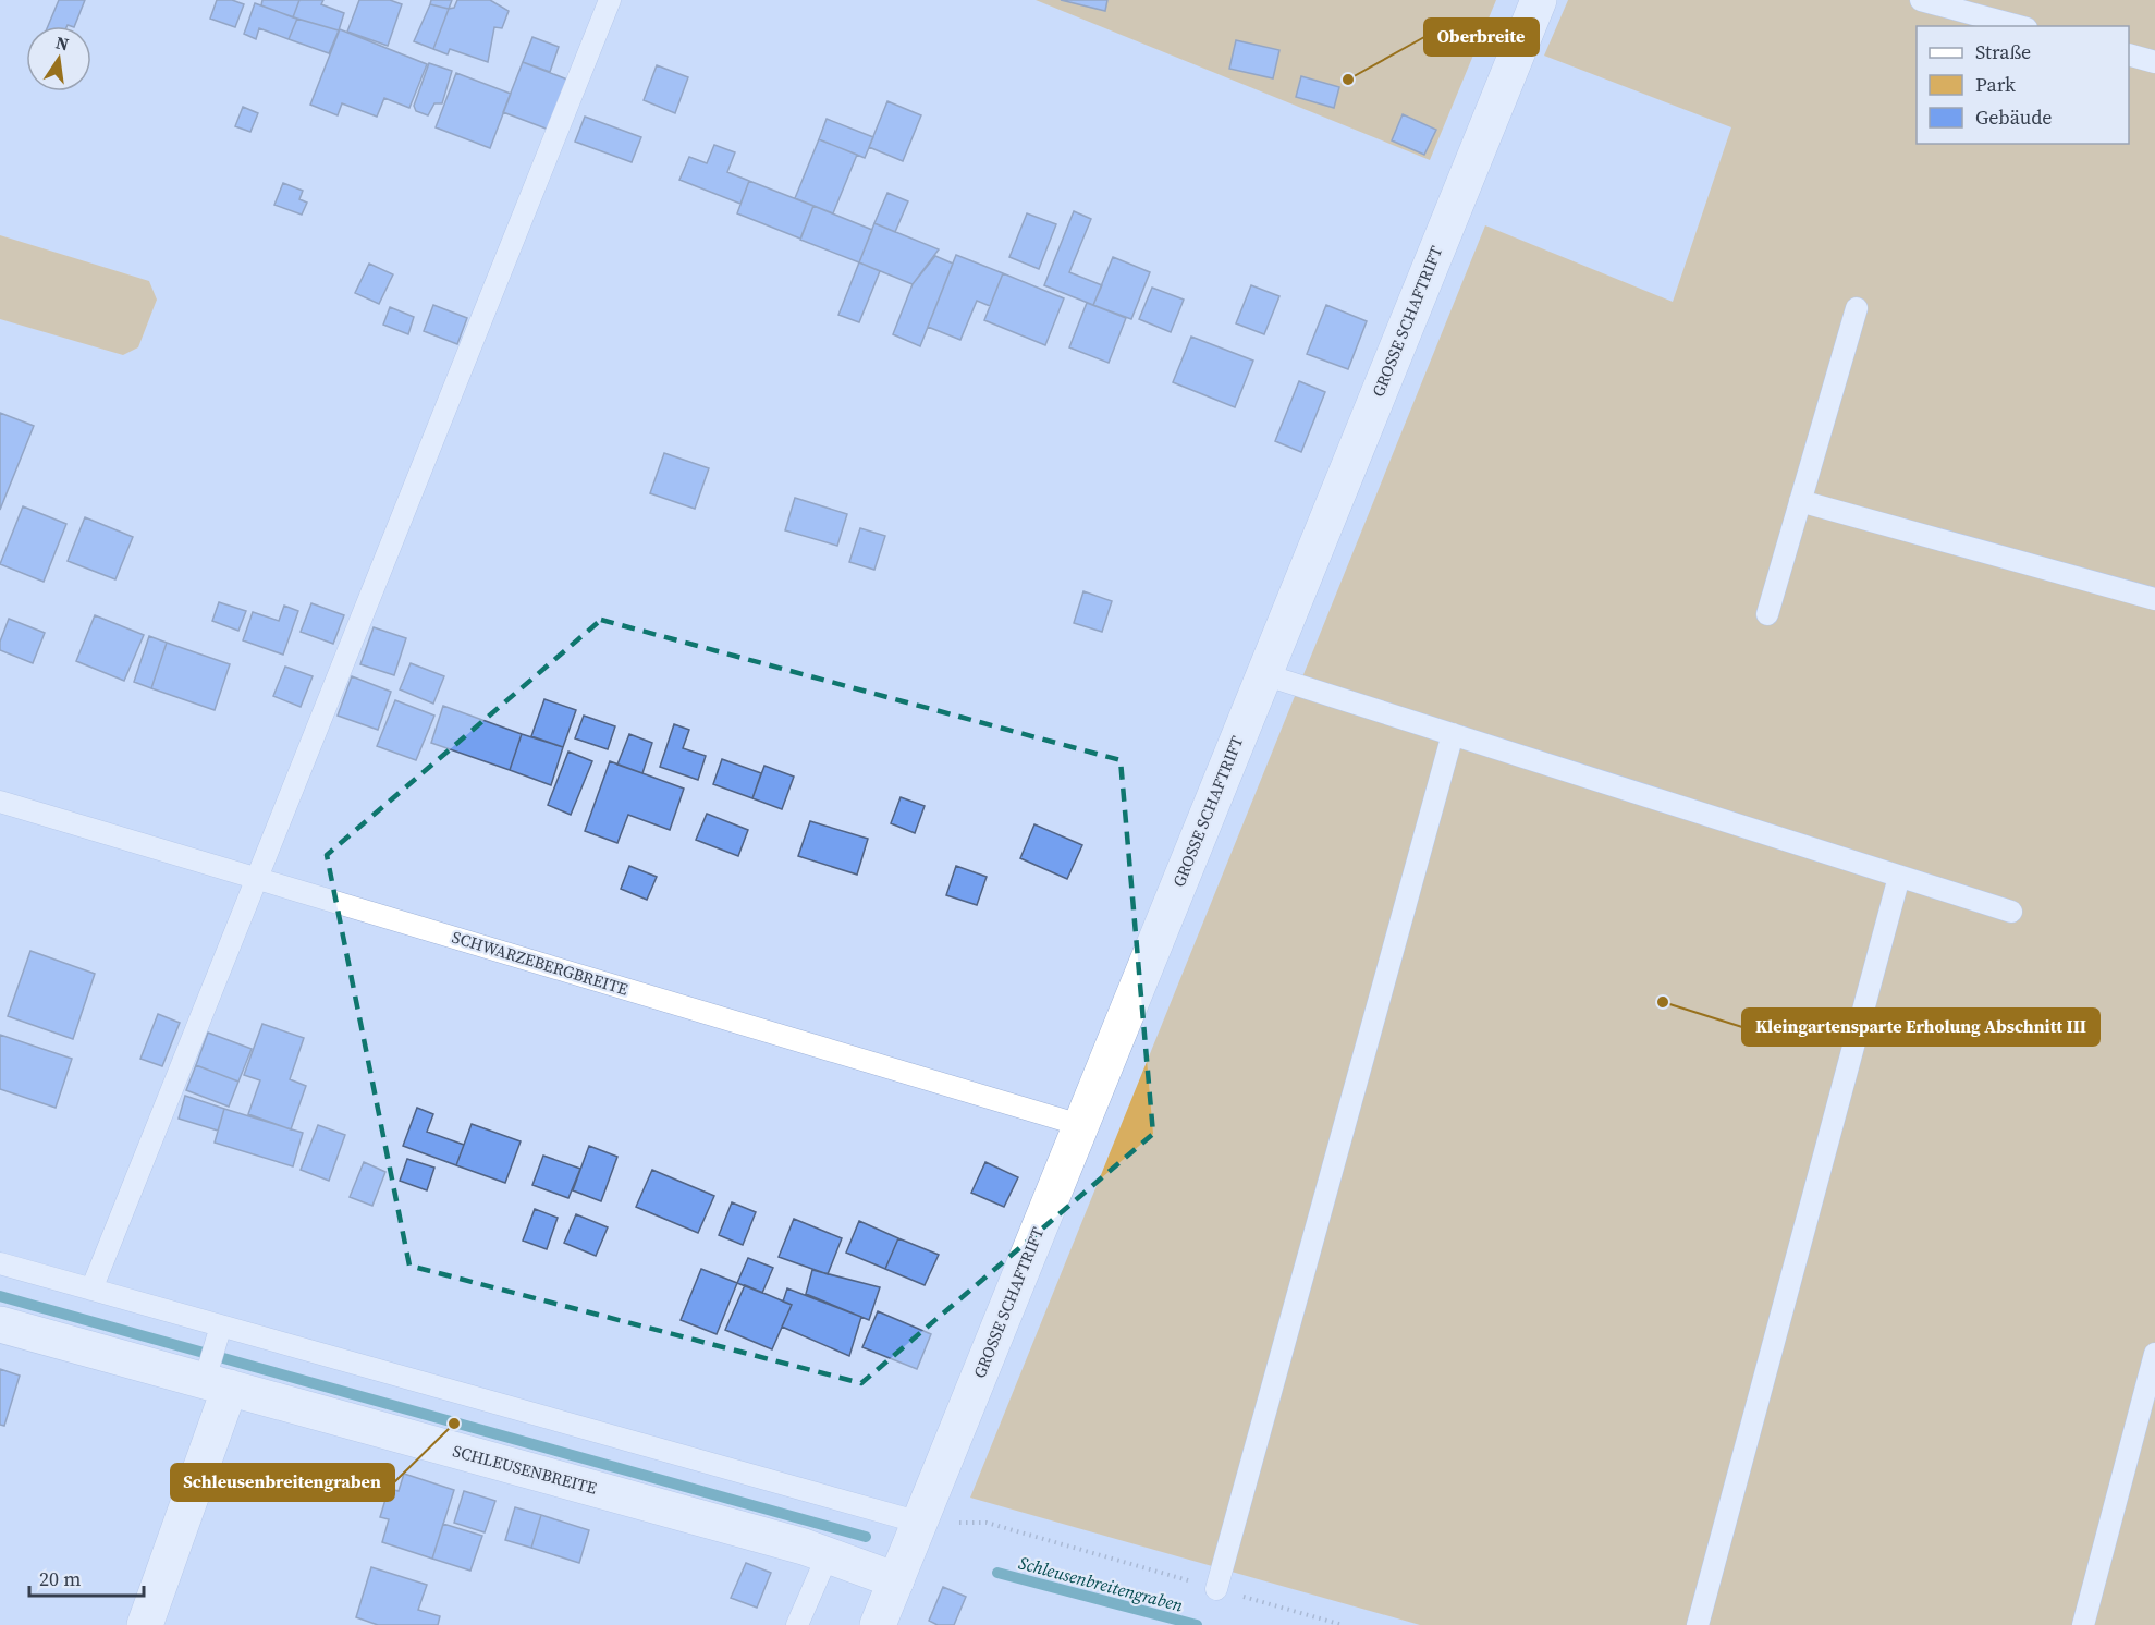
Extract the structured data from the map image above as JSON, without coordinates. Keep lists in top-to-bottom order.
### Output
{
  "streets": {
    "street": ["GROSSE SCHAFTRIFT", "SCHLEUSENBREITE"],
    "lane": ["SCHWARZEBERGBREITE"]
  },
  "crossings": [
    ["GROSSE SCHAFTRIFT", "SCHWARZEBERGBREITE"],
    ["GROSSE SCHAFTRIFT", "SCHLEUSENBREITE"]
  ],
  "water": ["Schleusenbreitengraben"],
  "places": ["Oberbreite", "Kleingartensparte Erholung Abschnitt III", "Schleusenbreitengraben"],
  "legend": ["Straße", "Park", "Gebäude"],
  "scale_bar": "20 m",
  "north": "top"
}
